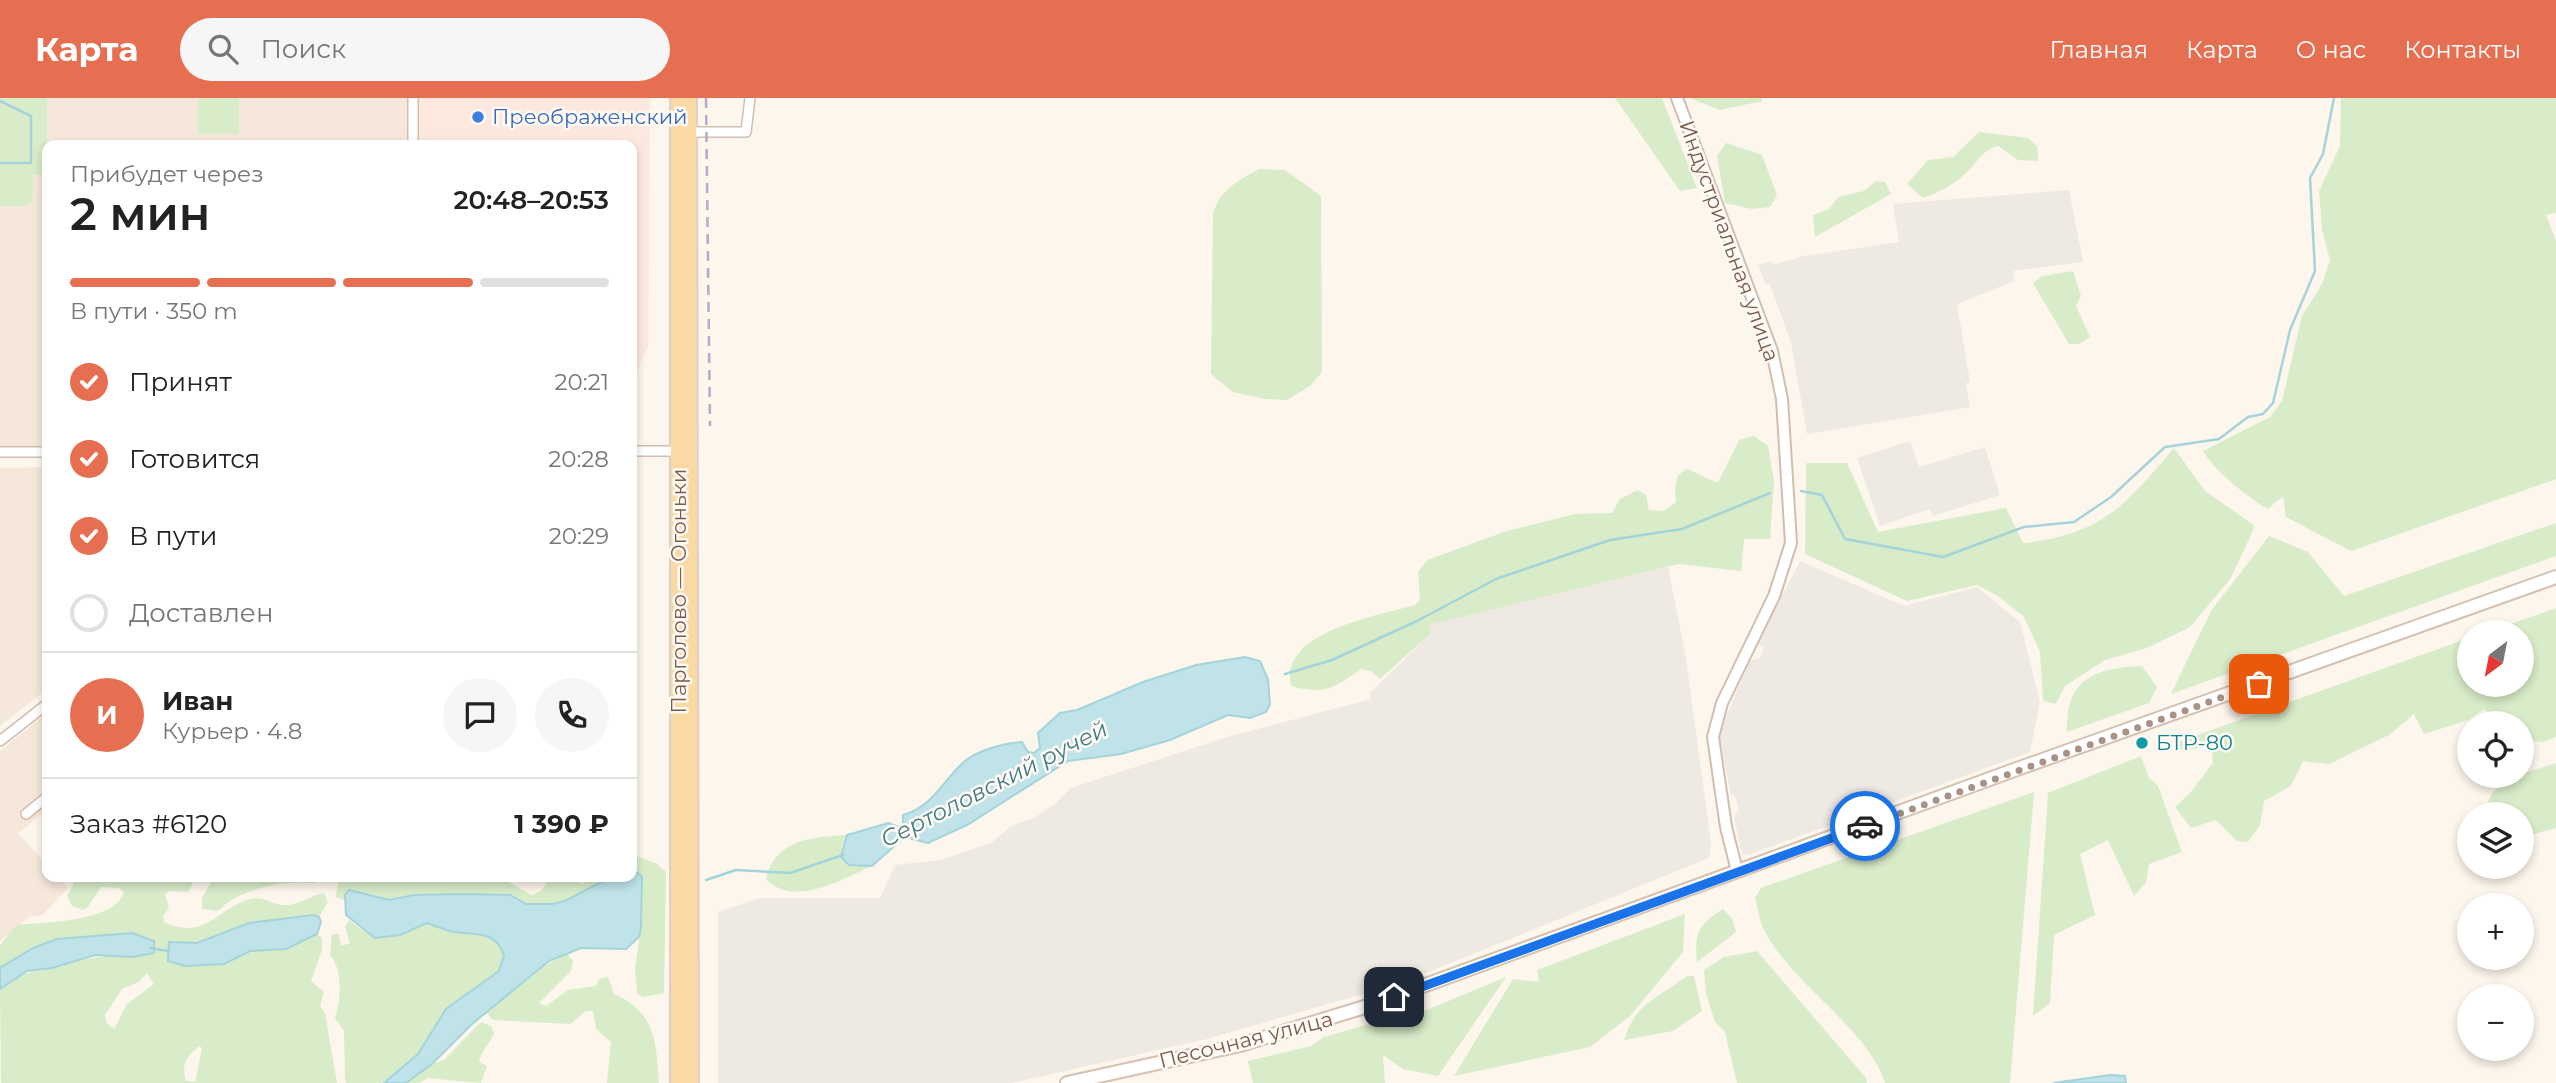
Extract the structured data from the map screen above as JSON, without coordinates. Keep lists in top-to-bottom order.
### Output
{
  "streets": {
    "main road": ["Парголово — Огоньки", "Песочная улица"],
    "street": ["Индустриальная улица"]
  },
  "crossings": [
    ["Индустриальная улица", "Песочная улица"]
  ],
  "water": ["Сертоловский ручей"],
  "places": ["Преображенский", "БТР-80"],
  "north": "bottom left",
  "page": {
    "header": "Карта",
    "search": "Поиск",
    "nav": [
      "Главная",
      "Карта",
      "О нас",
      "Контакты"
    ],
    "heading": ["2 мин", "Прибудет через", "20:48–20:53"],
    "panel": [
      "Иван",
      "Курьер · 4.8",
      "Заказ #6120",
      "1 390 ₽"
    ],
    "bar": "В пути · 350 m",
    "list": [
      ["Принят", "20:21"],
      ["Готовится", "20:28"],
      ["В пути", "20:29"],
      "Доставлен"
    ],
    "map_buttons": ["+", "−"],
    "round": "И"
  }
}
